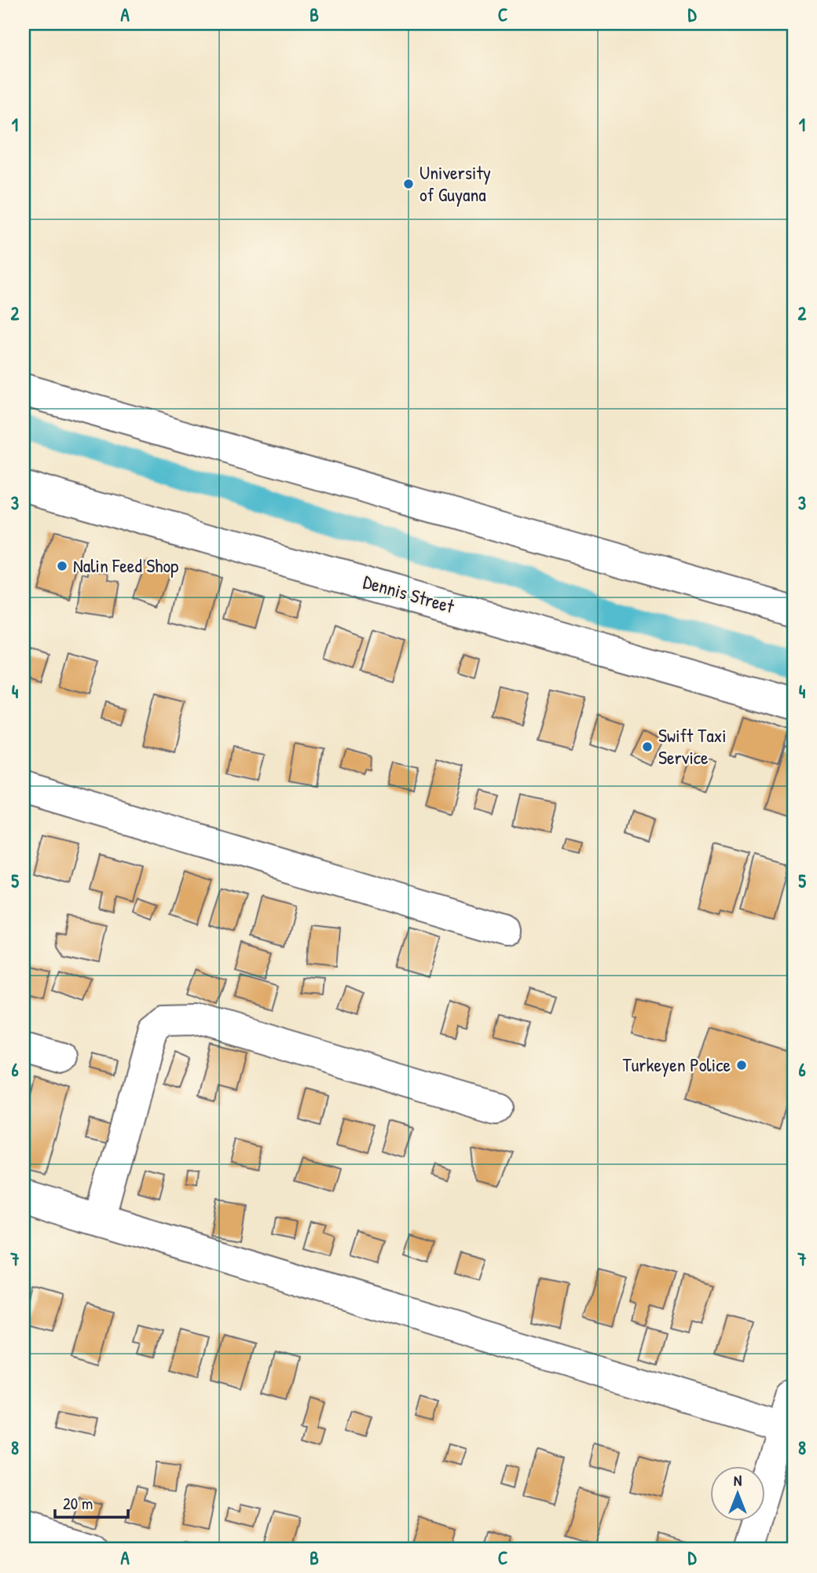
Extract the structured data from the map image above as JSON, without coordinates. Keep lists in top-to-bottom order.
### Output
{
  "streets": {
    "street": ["Dennis Street"]
  },
  "places": [
    "University of Guyana",
    "Nalin Feed Shop",
    "Swift Taxi Service",
    "Turkeyen Police"
  ],
  "scale_bar": "20 m",
  "north": "top",
  "grid": {
    "columns": [
      "A",
      "B",
      "C",
      "D"
    ],
    "rows": [
      "1",
      "2",
      "3",
      "4",
      "5",
      "6",
      "7",
      "8"
    ]
  }
}
